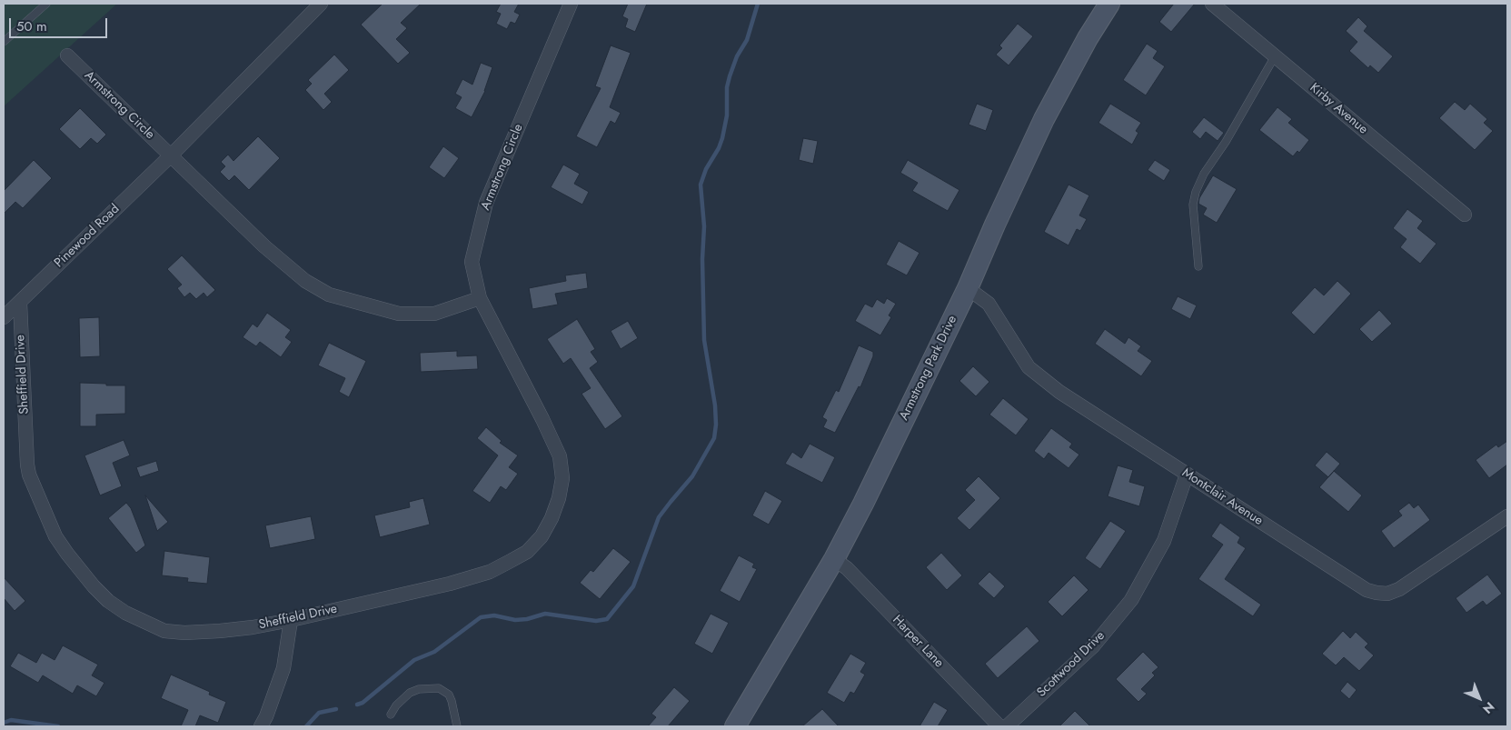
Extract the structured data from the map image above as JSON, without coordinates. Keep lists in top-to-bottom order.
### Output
{
  "streets": {
    "main road": ["Armstrong Park Drive"],
    "street": [
      "Armstrong Circle",
      "Kirby Avenue",
      "Pinewood Road",
      "Sheffield Drive",
      "Montclair Avenue",
      "Harper Lane",
      "Scottwood Drive"
    ]
  },
  "crossings": [
    ["Armstrong Circle", "Pinewood Road"],
    ["Armstrong Circle", "Sheffield Drive"],
    ["Pinewood Road", "Sheffield Drive"],
    ["Armstrong Park Drive", "Montclair Avenue"],
    ["Armstrong Park Drive", "Harper Lane"],
    ["Montclair Avenue", "Scottwood Drive"]
  ],
  "scale_bar": "50 m",
  "north": "bottom right"
}
